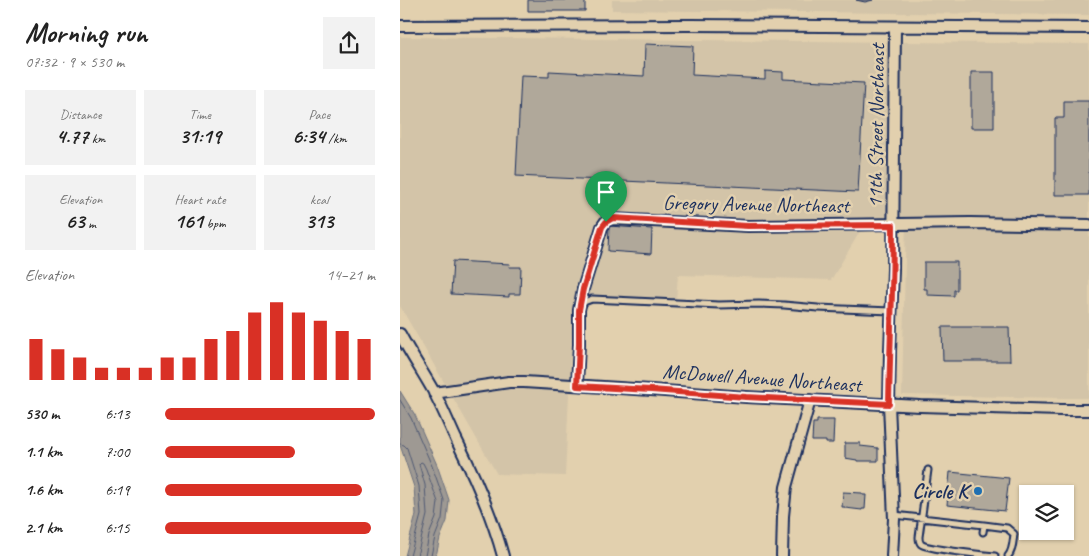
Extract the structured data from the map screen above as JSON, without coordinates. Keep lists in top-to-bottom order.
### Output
{
  "streets": {
    "street": ["11th Street Northeast", "Gregory Avenue Northeast", "McDowell Avenue Northeast"]
  },
  "crossings": [
    ["11th Street Northeast", "Gregory Avenue Northeast"],
    ["11th Street Northeast", "McDowell Avenue Northeast"],
    ["Gregory Avenue Northeast", "McDowell Avenue Northeast"]
  ],
  "places": ["Circle K"],
  "page": {
    "heading": ["Morning run", "07:32 · 9 × 530 m"],
    "stats": [
      ["Distance", "4.77 km"],
      ["Time", "31:19"],
      ["Pace", "6:34 /km"],
      ["Elevation", "63 m"],
      ["Heart rate", "161 bpm"],
      ["kcal", "313"]
    ],
    "chart": ["Elevation", "14–21 m"],
    "list": [
      {
        "name": "530 m",
        "note": "6:13"
      },
      {
        "name": "1.1 km",
        "note": "7:00"
      },
      {
        "name": "1.6 km",
        "note": "6:19"
      },
      {
        "name": "2.1 km",
        "note": "6:15"
      }
    ]
  }
}
